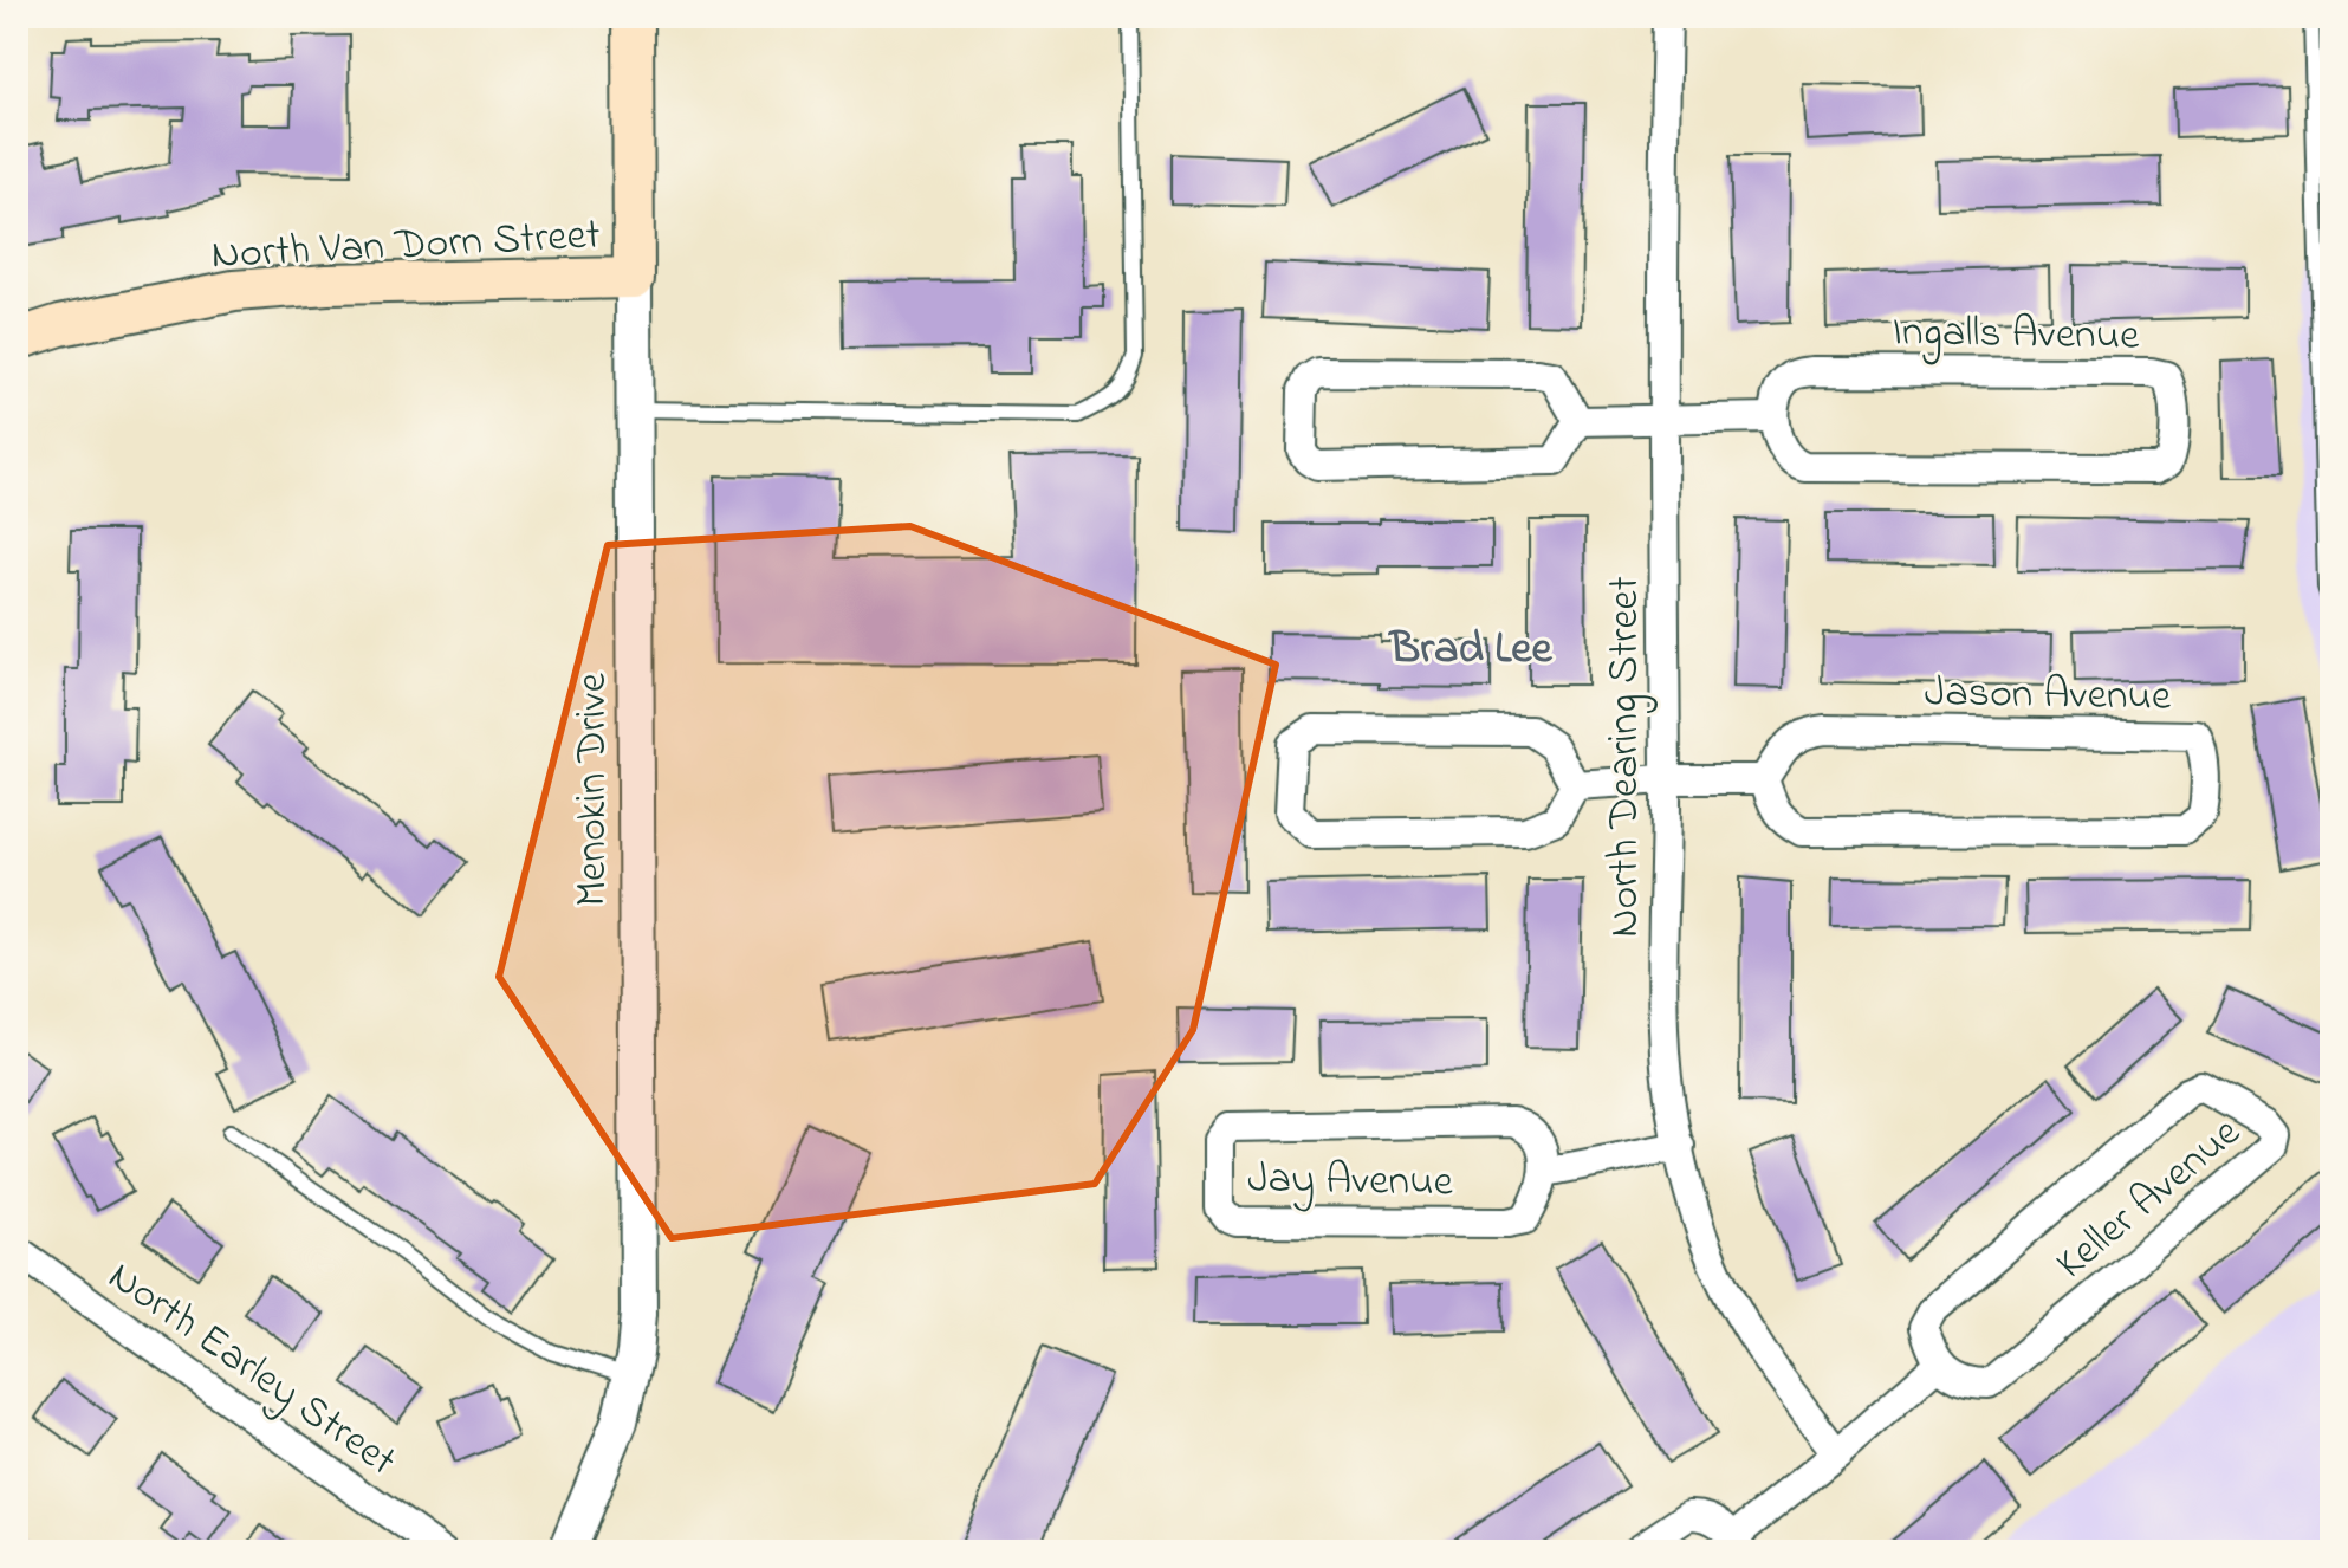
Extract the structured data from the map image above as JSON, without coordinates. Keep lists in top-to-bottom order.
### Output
{
  "streets": {
    "main road": ["North Van Dorn Street", "Menokin Drive"],
    "street": [
      "Ingalls Avenue",
      "Jason Avenue",
      "North Dearing Street",
      "Jay Avenue",
      "Keller Avenue",
      "North Earley Street"
    ]
  },
  "crossings": [
    ["North Van Dorn Street", "Menokin Drive"]
  ],
  "districts": ["Brad Lee"]
}
